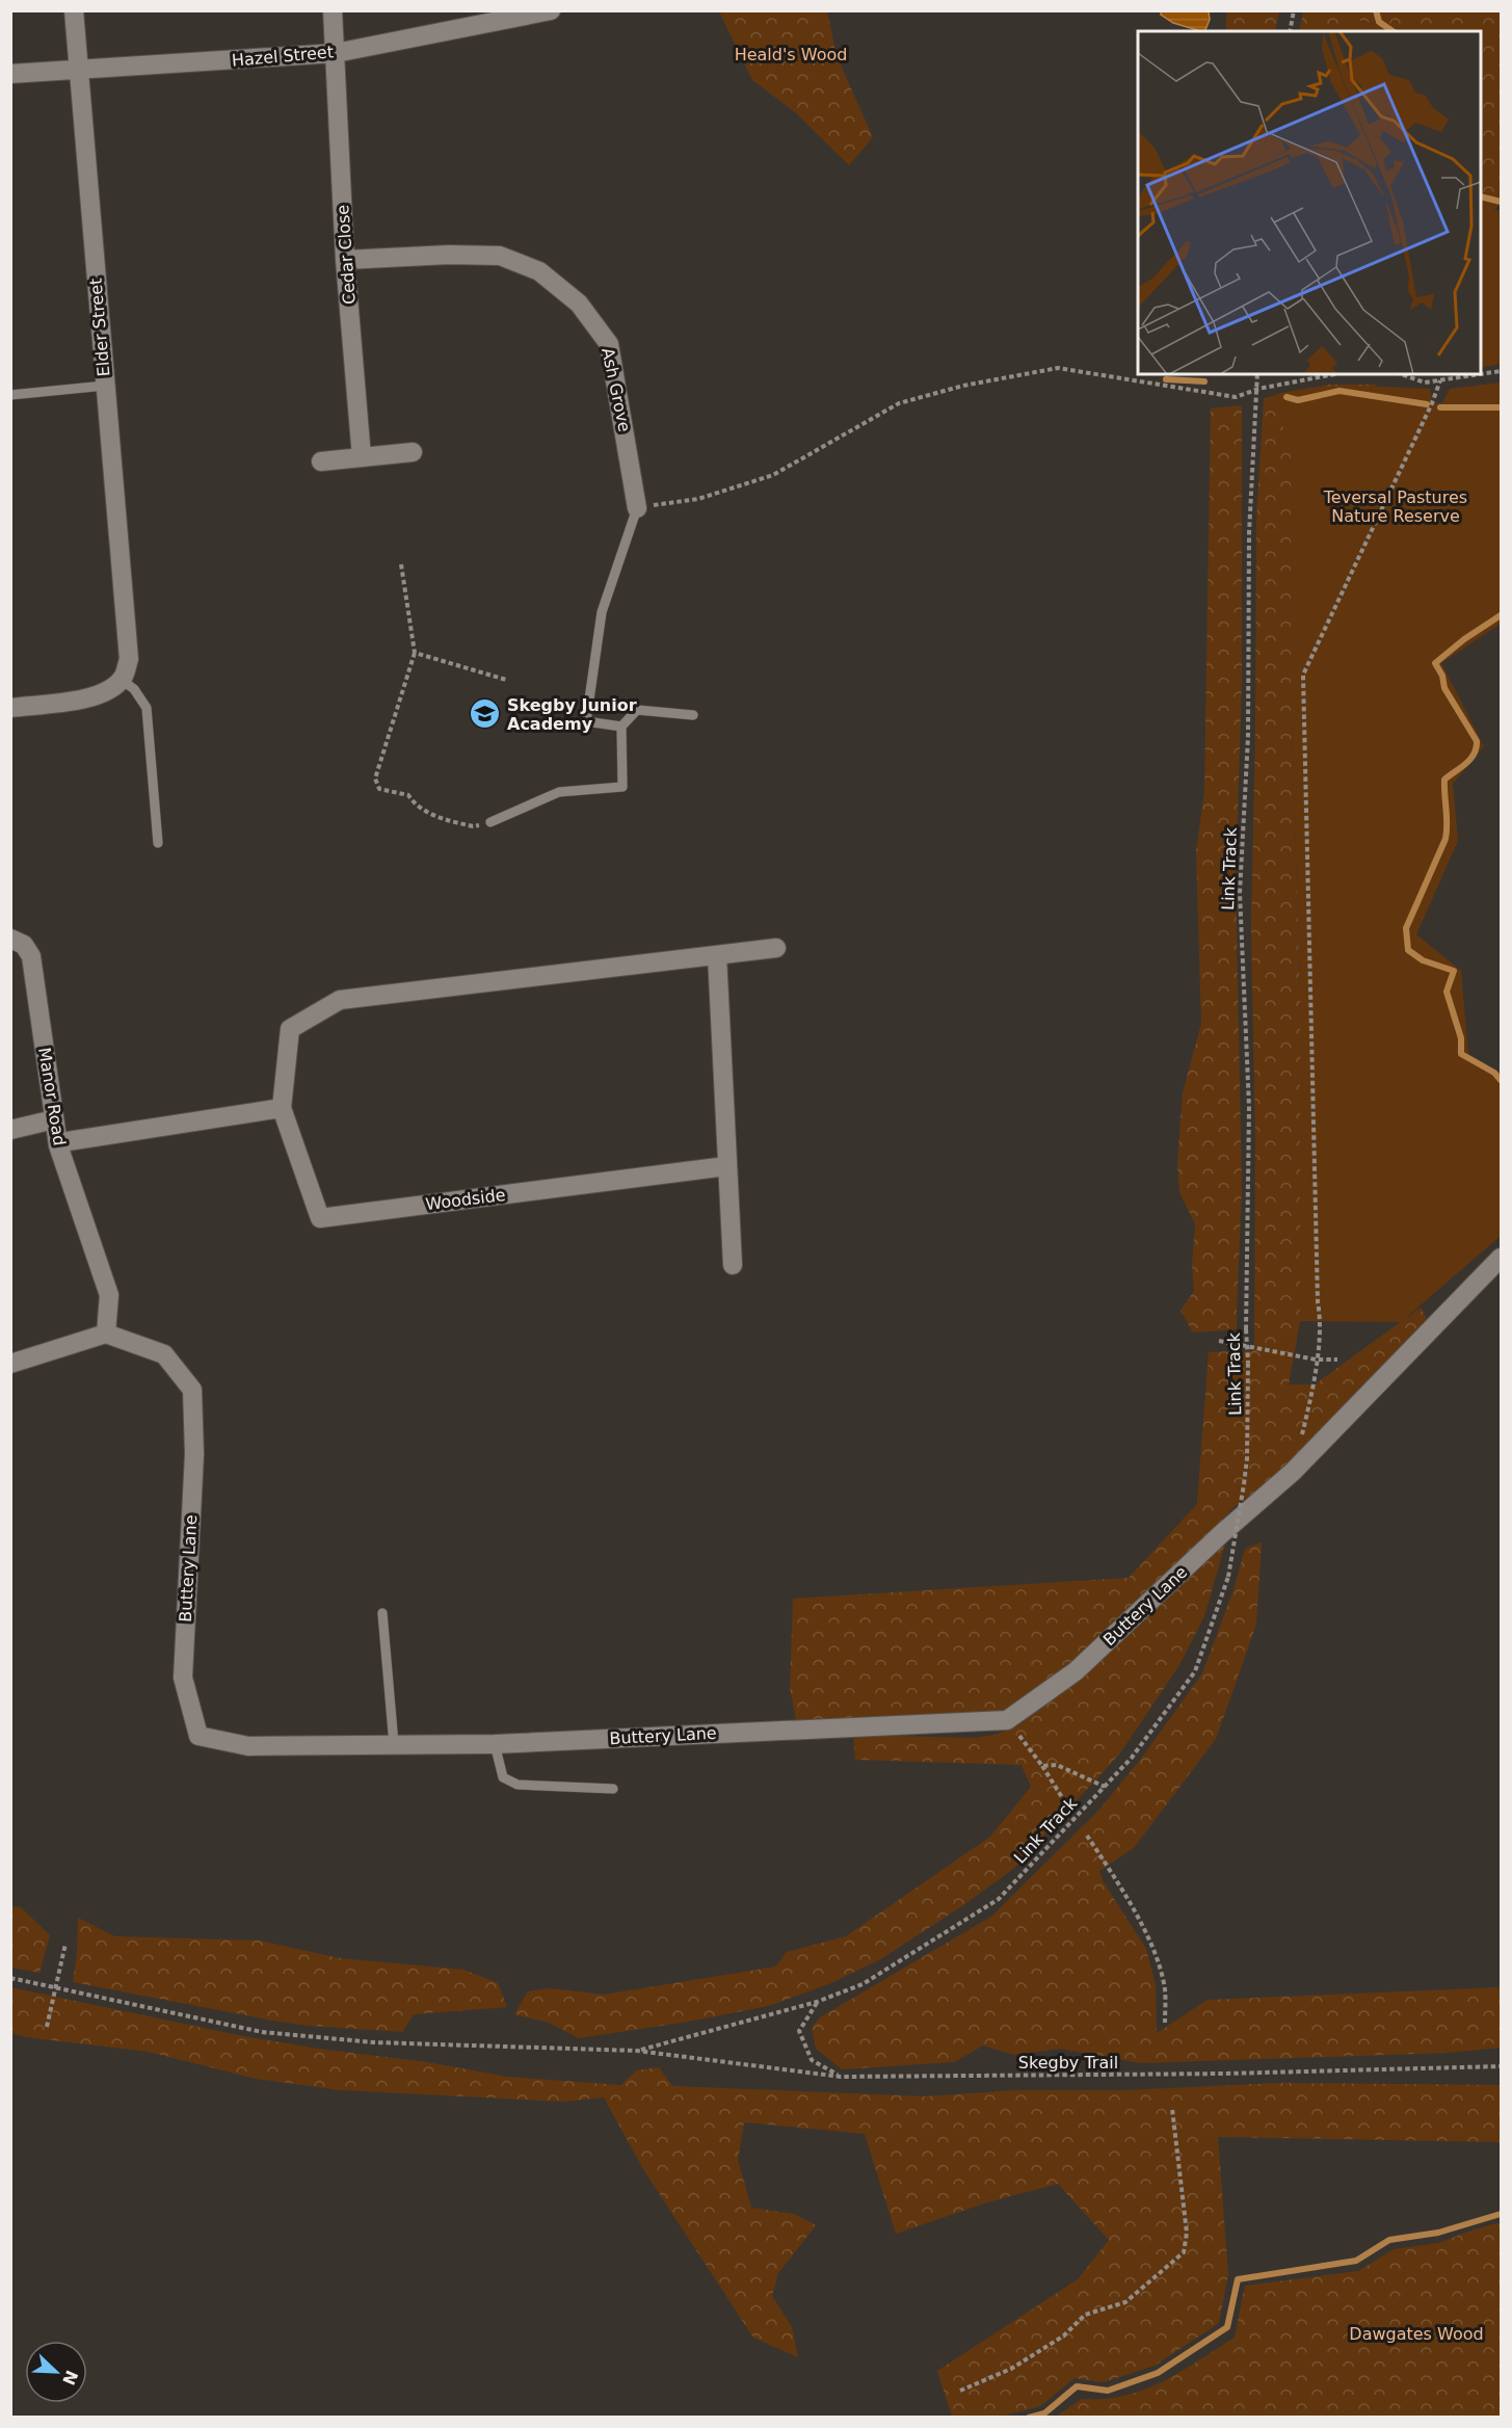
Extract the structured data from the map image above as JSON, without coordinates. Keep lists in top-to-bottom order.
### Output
{
  "streets": {
    "street": [
      "Hazel Street",
      "Cedar Close",
      "Elder Street",
      "Ash Grove",
      "Manor Road",
      "Woodside",
      "Buttery Lane"
    ],
    "path": ["Link Track", "Skegby Trail"]
  },
  "crossings": [
    ["Hazel Street", "Cedar Close"],
    ["Hazel Street", "Elder Street"],
    ["Cedar Close", "Ash Grove"],
    ["Link Track", "Skegby Trail"],
    ["Manor Road", "Buttery Lane"]
  ],
  "parks": ["Heald's Wood", "Teversal Pastures Nature Reserve", "Dawgates Wood"],
  "places": {
    "school or university": ["Skegby Junior Academy"]
  },
  "north": "bottom right"
}
